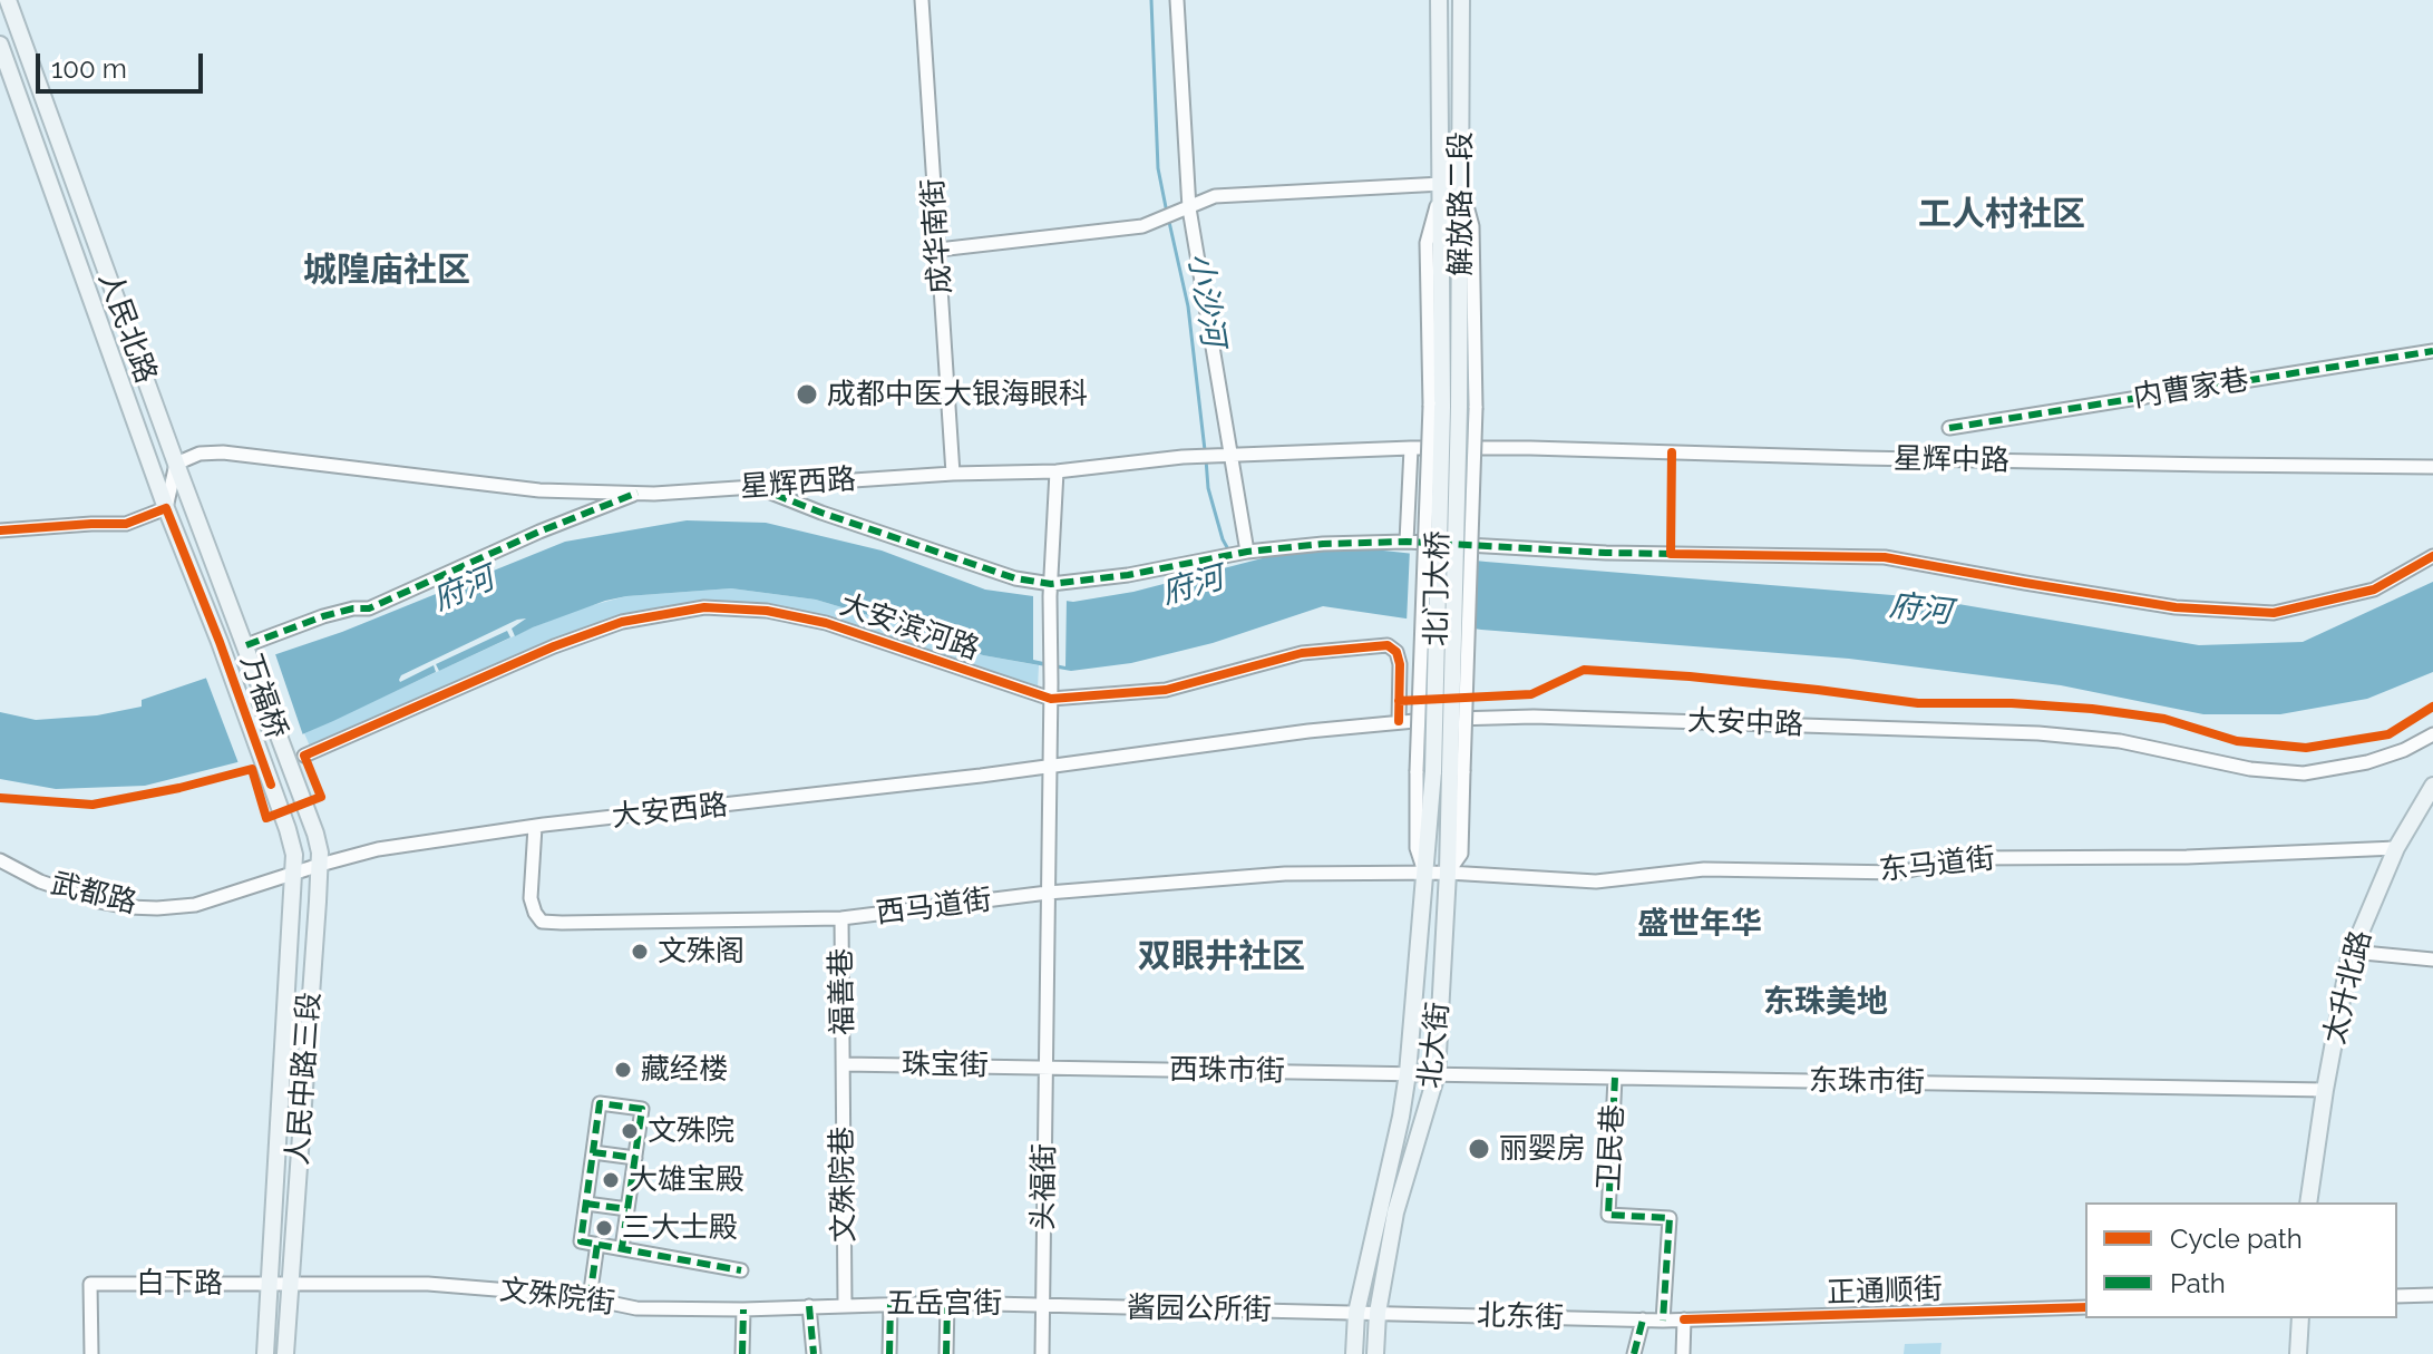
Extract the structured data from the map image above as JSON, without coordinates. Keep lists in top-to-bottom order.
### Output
{
  "streets": {
    "main road": [
      "解放路二段",
      "人民北路",
      "北门大桥",
      "万福桥",
      "太升北路",
      "北大街",
      "人民中路三段"
    ],
    "street": [
      "成华南街",
      "内曹家巷",
      "星辉中路",
      "星辉西路",
      "大安滨河路",
      "大安中路",
      "大安西路",
      "东马道街",
      "武都路",
      "西马道街",
      "福善巷",
      "珠宝街",
      "西珠市街",
      "东珠市街",
      "卫民巷",
      "文殊院巷",
      "头福街",
      "白下路",
      "正通顺街",
      "文殊院街",
      "五岳宫街",
      "酱园公所街",
      "北东街"
    ]
  },
  "crossings": [
    ["解放路二段", "北门大桥"],
    ["成华南街", "星辉西路"],
    ["人民北路", "星辉西路"],
    ["人民北路", "万福桥"],
    ["星辉中路", "星辉西路"],
    ["星辉西路", "头福街"],
    ["北门大桥", "北大街"],
    ["大安滨河路", "大安中路"],
    ["大安滨河路", "头福街"],
    ["万福桥", "人民中路三段"],
    ["大安中路", "大安西路"],
    ["大安中路", "头福街"],
    ["大安西路", "武都路"],
    ["大安西路", "西马道街"],
    ["大安西路", "人民中路三段"],
    ["大安西路", "头福街"],
    ["东马道街", "西马道街"],
    ["东马道街", "太升北路"],
    ["东马道街", "北大街"],
    ["武都路", "人民中路三段"],
    ["西马道街", "福善巷"],
    ["西马道街", "北大街"],
    ["西马道街", "头福街"],
    ["太升北路", "东珠市街"],
    ["福善巷", "珠宝街"],
    ["福善巷", "文殊院巷"],
    ["北大街", "西珠市街"],
    ["北大街", "东珠市街"],
    ["北大街", "酱园公所街"],
    ["北大街", "北东街"],
    ["珠宝街", "西珠市街"],
    ["珠宝街", "文殊院巷"],
    ["珠宝街", "头福街"],
    ["西珠市街", "东珠市街"],
    ["西珠市街", "头福街"],
    ["人民中路三段", "白下路"],
    ["人民中路三段", "文殊院街"],
    ["东珠市街", "卫民巷"],
    ["卫民巷", "北东街"],
    ["文殊院巷", "文殊院街"],
    ["文殊院巷", "五岳宫街"],
    ["头福街", "五岳宫街"],
    ["头福街", "酱园公所街"],
    ["白下路", "文殊院街"],
    ["正通顺街", "北东街"],
    ["文殊院街", "五岳宫街"],
    ["五岳宫街", "酱园公所街"],
    ["酱园公所街", "北东街"]
  ],
  "districts": [
    "工人村社区",
    "城隍庙社区",
    "盛世年华",
    "双眼井社区",
    "东珠美地"
  ],
  "water": ["小沙河", "府河"],
  "places": [
    "成都中医大银海眼科",
    "文殊阁",
    "藏经楼",
    "文殊院",
    "丽婴房",
    "大雄宝殿",
    "三大士殿"
  ],
  "legend": ["Cycle path", "Path"],
  "scale_bar": "100 m"
}
